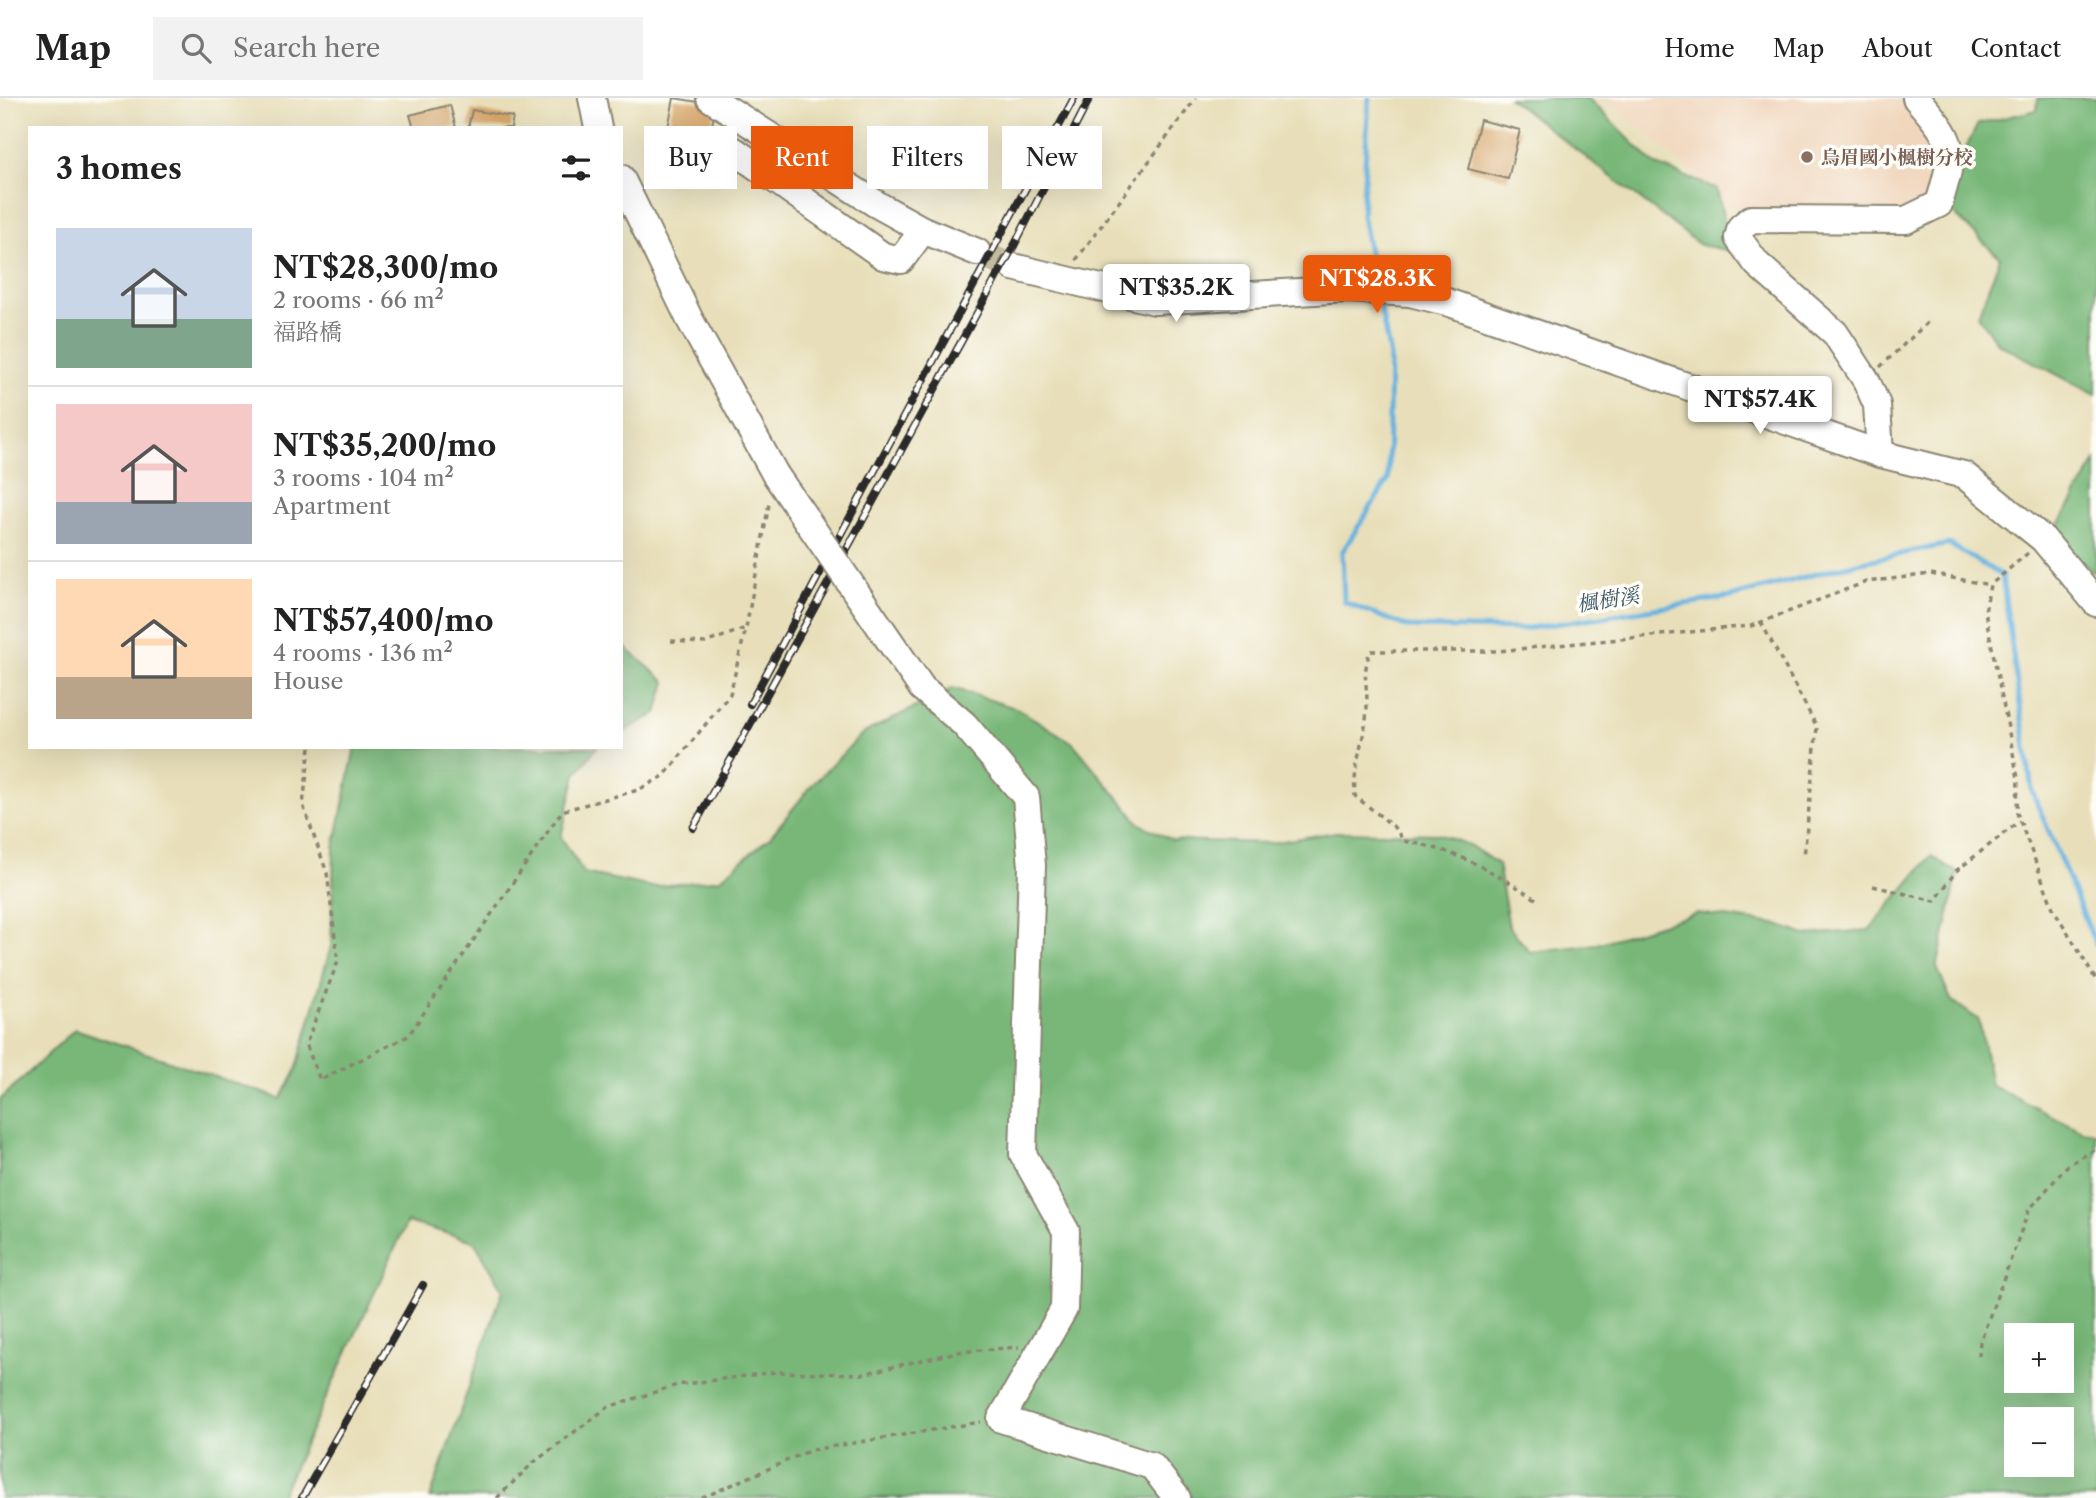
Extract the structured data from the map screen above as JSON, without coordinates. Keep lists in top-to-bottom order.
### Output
{
  "water": ["楓樹溪"],
  "places": ["烏眉國小楓樹分校"],
  "page": {
    "header": "Map",
    "search": "Search here",
    "nav": [
      "Home",
      "Map",
      "About",
      "Contact"
    ],
    "chip": [
      "Buy",
      "Rent",
      "Filters",
      "New"
    ],
    "heading": "3 homes",
    "list": [
      {
        "name": "NT$28,300/mo",
        "note": "2 rooms · 66 m² · 福路橋"
      },
      {
        "name": "NT$35,200/mo",
        "note": "3 rooms · 104 m² · Apartment"
      },
      {
        "name": "NT$57,400/mo",
        "note": "4 rooms · 136 m² · House"
      }
    ],
    "price": ["NT$28.3K", "NT$35.2K", "NT$57.4K"],
    "map_buttons": ["+", "−"]
  }
}
